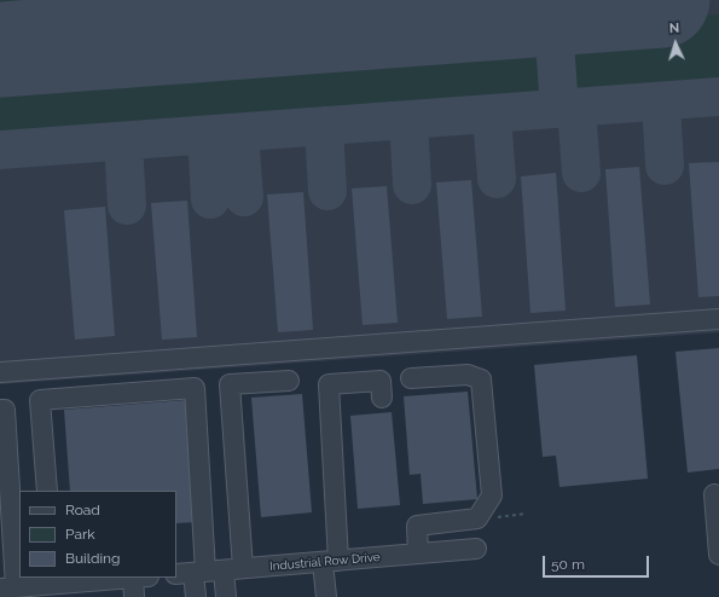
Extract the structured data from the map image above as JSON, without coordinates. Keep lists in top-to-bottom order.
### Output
{
  "streets": {
    "street": ["Industrial Row Drive"]
  },
  "legend": ["Road", "Park", "Building"],
  "scale_bar": "50 m",
  "north": "top"
}
